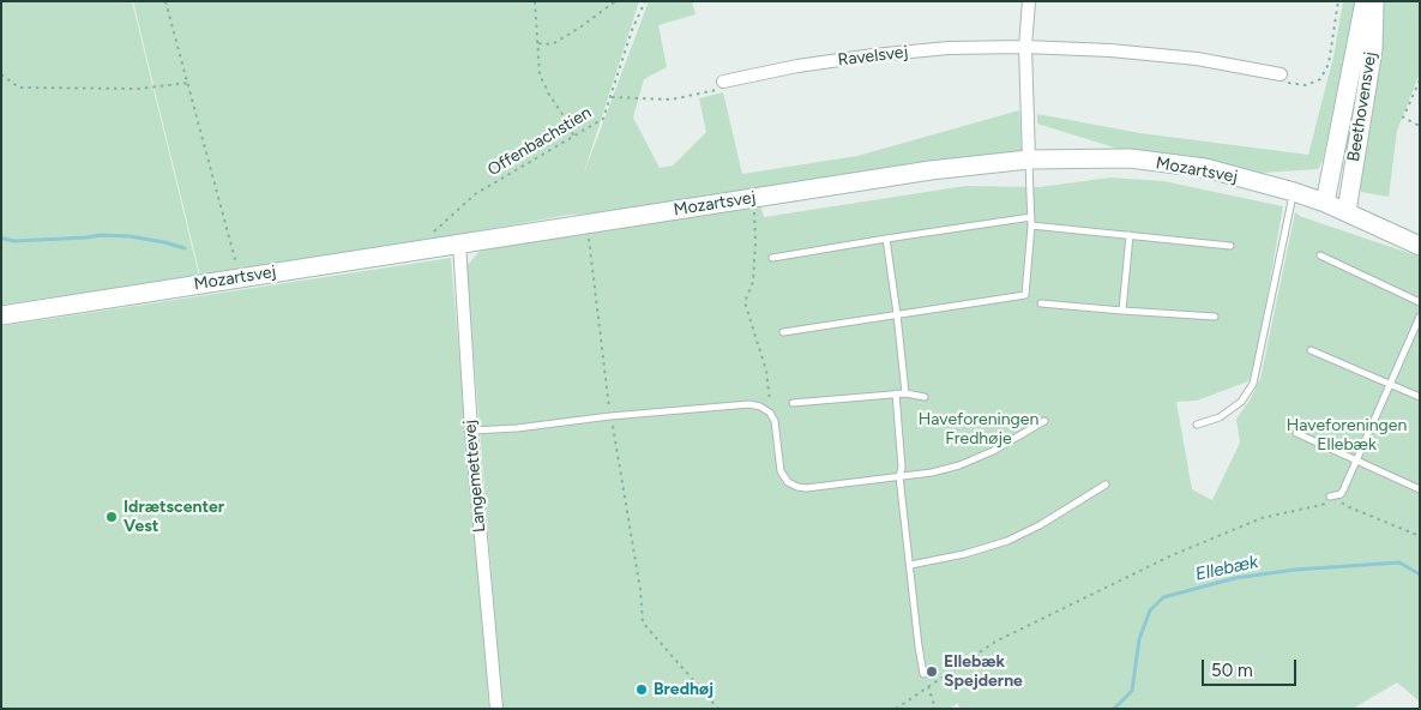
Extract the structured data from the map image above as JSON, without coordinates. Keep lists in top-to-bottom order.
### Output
{
  "streets": {
    "street": [
      "Ravelsvej",
      "Beethovensvej",
      "Mozartsvej",
      "Langemettevej"
    ],
    "path": ["Offenbachstien"]
  },
  "crossings": [
    ["Beethovensvej", "Mozartsvej"],
    ["Mozartsvej", "Langemettevej"]
  ],
  "water": ["Ellebæk"],
  "parks": ["Haveforeningen Fredhøje", "Haveforeningen Ellebæk"],
  "places": ["Idrætscenter Vest", "Ellebæk Spejderne", "Bredhøj"],
  "scale_bar": "50 m"
}
